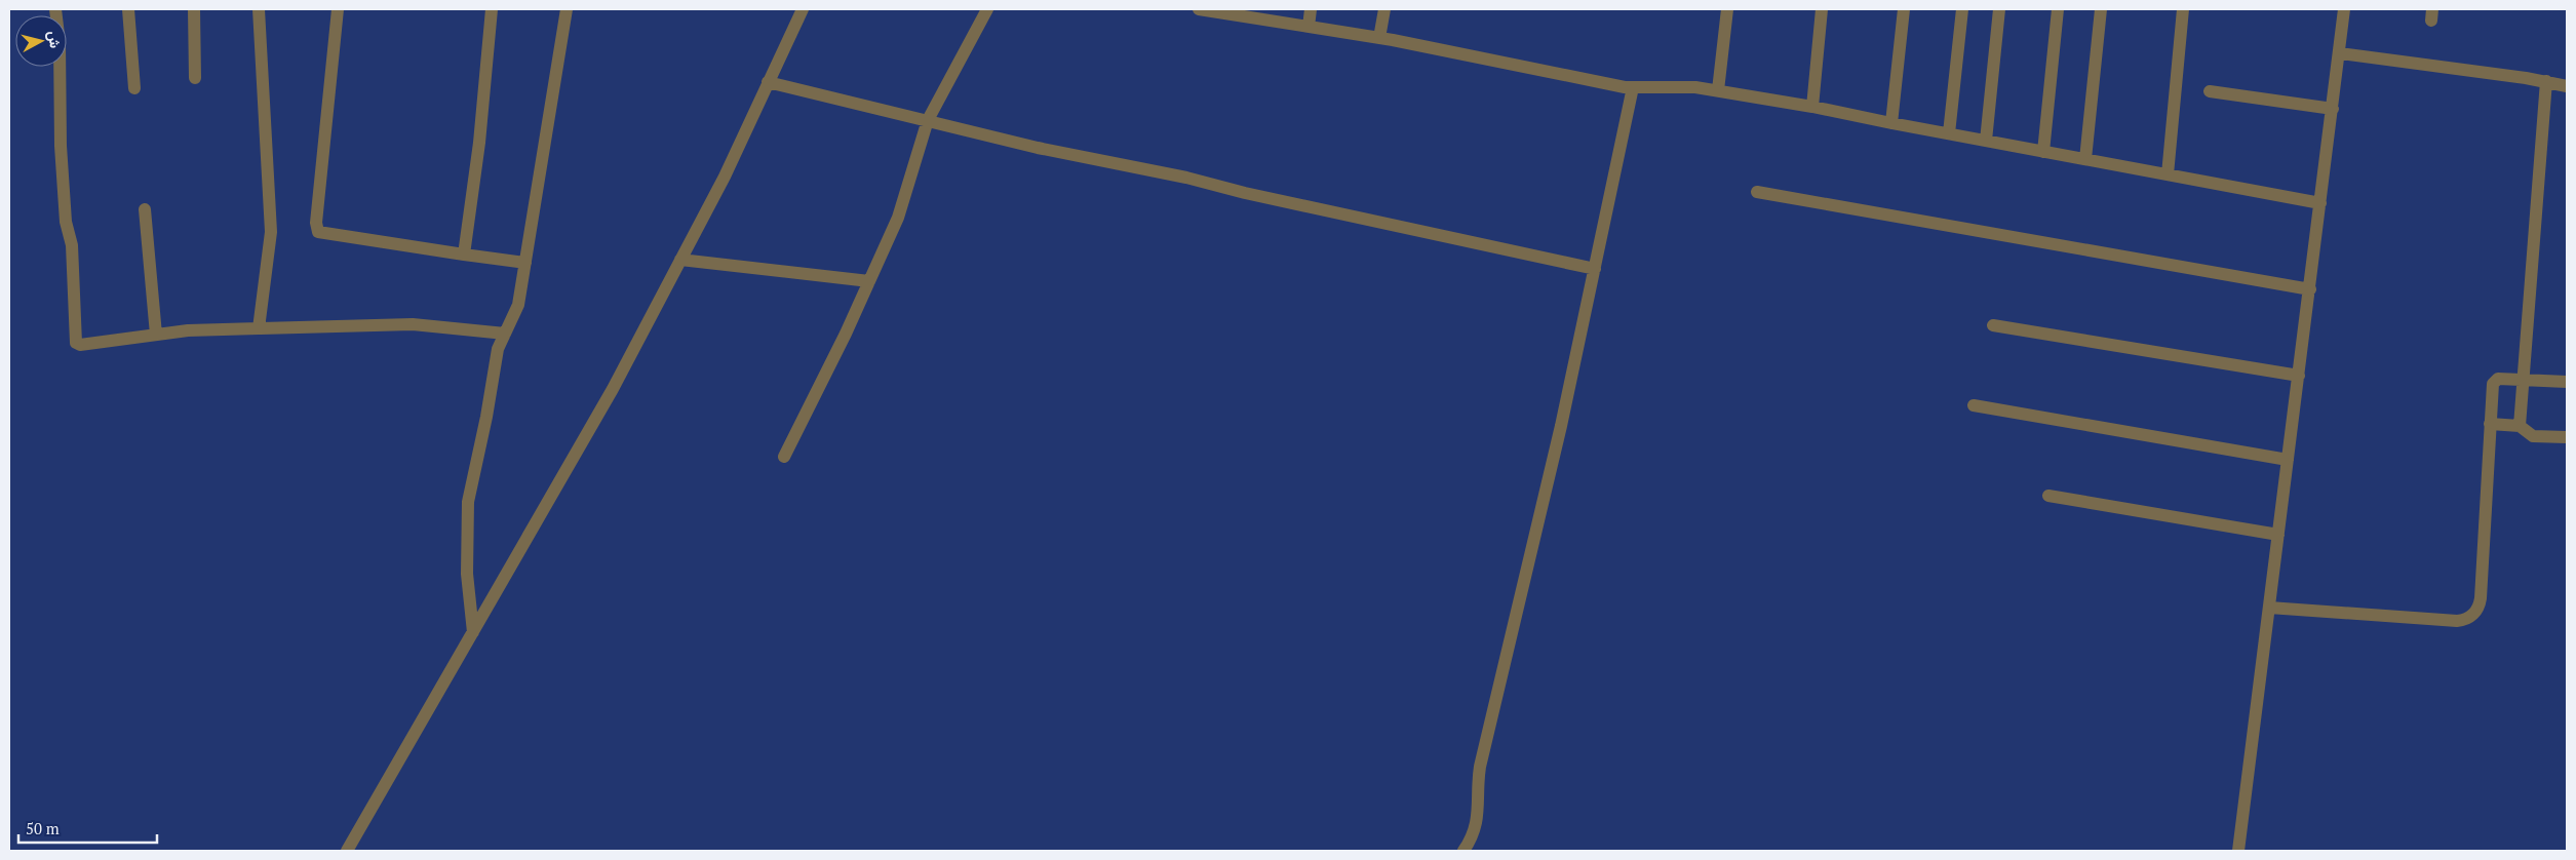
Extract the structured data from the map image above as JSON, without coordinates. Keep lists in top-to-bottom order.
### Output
{
  "scale_bar": "50 m",
  "north": "right"
}
